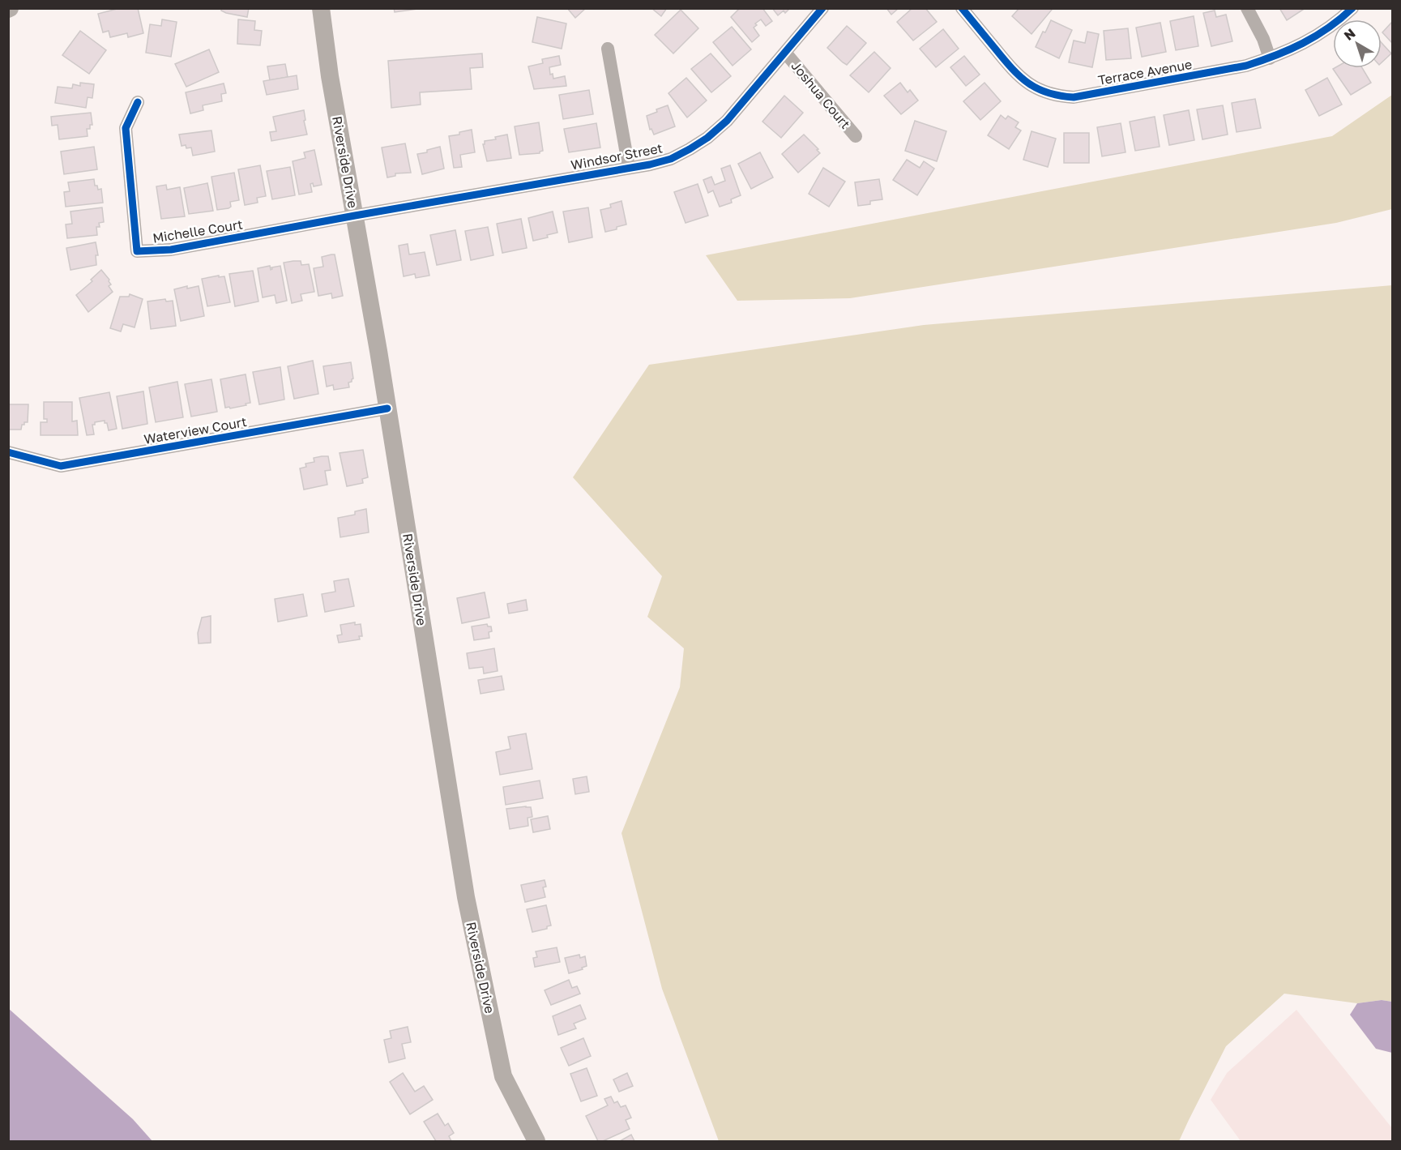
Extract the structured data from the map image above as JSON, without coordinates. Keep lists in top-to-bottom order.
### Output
{
  "streets": {
    "main road": ["Riverside Drive"],
    "street": [
      "Terrace Avenue",
      "Joshua Court",
      "Windsor Street",
      "Michelle Court",
      "Waterview Court"
    ]
  },
  "crossings": [
    ["Joshua Court", "Windsor Street"],
    ["Windsor Street", "Riverside Drive"],
    ["Windsor Street", "Michelle Court"],
    ["Riverside Drive", "Michelle Court"],
    ["Riverside Drive", "Waterview Court"]
  ],
  "north": "top left"
}
